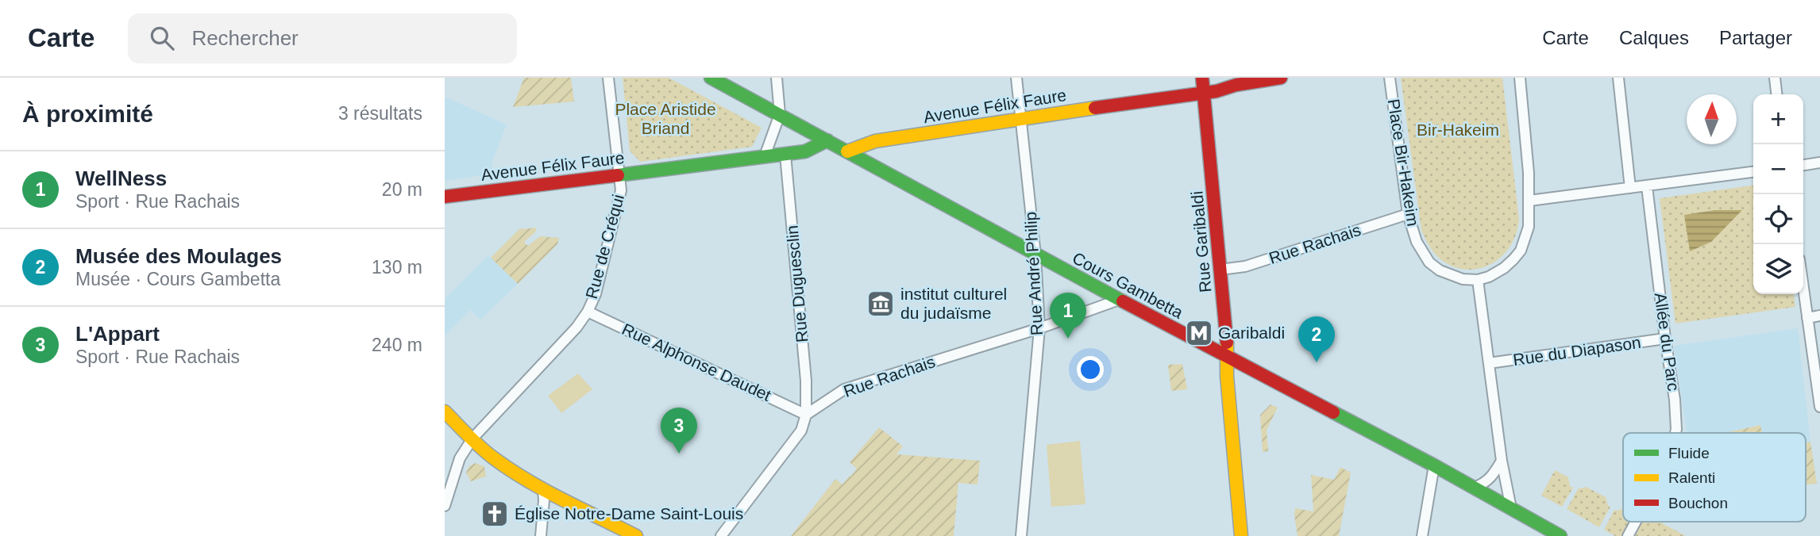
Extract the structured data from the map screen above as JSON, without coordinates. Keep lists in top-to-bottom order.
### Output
{
  "streets": {
    "main road": ["Avenue Félix Faure", "Rue Garibaldi", "Cours Gambetta"],
    "street": [
      "Place Bir-Hakeim",
      "Rue Rachais",
      "Rue de Créqui",
      "Rue André Philip",
      "Rue Duguesclin",
      "Allée du Parc",
      "Rue du Diapason",
      "Rue Alphonse Daudet"
    ]
  },
  "crossings": [
    ["Avenue Félix Faure", "Rue Garibaldi"],
    ["Avenue Félix Faure", "Rue de Créqui"],
    ["Avenue Félix Faure", "Rue André Philip"],
    ["Avenue Félix Faure", "Rue Duguesclin"],
    ["Avenue Félix Faure", "Cours Gambetta"],
    ["Place Bir-Hakeim", "Rue Rachais"],
    ["Rue Garibaldi", "Rue Rachais"],
    ["Rue Garibaldi", "Cours Gambetta"],
    ["Rue Rachais", "Rue André Philip"],
    ["Rue Rachais", "Rue Duguesclin"],
    ["Rue Rachais", "Cours Gambetta"],
    ["Rue Rachais", "Rue Alphonse Daudet"],
    ["Rue de Créqui", "Rue Alphonse Daudet"],
    ["Rue André Philip", "Cours Gambetta"],
    ["Rue Duguesclin", "Rue Alphonse Daudet"],
    ["Allée du Parc", "Rue du Diapason"]
  ],
  "parks": ["Place Aristide Briand", "Bir-Hakeim"],
  "places": {
    "museum": ["institut culturel du judaïsme"],
    "metro station": ["Garibaldi"],
    "church": ["Église Notre-Dame Saint-Louis"]
  },
  "legend": ["Fluide", "Ralenti", "Bouchon"],
  "north": "top",
  "page": {
    "header": "Carte",
    "search": "Rechercher",
    "nav": ["Carte", "Calques", "Partager"],
    "heading": ["À proximité", "3 résultats"],
    "map_buttons": ["+", "−"],
    "list": [
      {
        "mark": "1",
        "name": "WellNess",
        "note": "Sport · Rue Rachais",
        "value": "20 m"
      },
      {
        "mark": "2",
        "name": "Musée des Moulages",
        "note": "Musée · Cours Gambetta",
        "value": "130 m"
      },
      {
        "mark": "3",
        "name": "L'Appart",
        "note": "Sport · Rue Rachais",
        "value": "240 m"
      }
    ],
    "pins": ["1", "2", "3"]
  }
}
